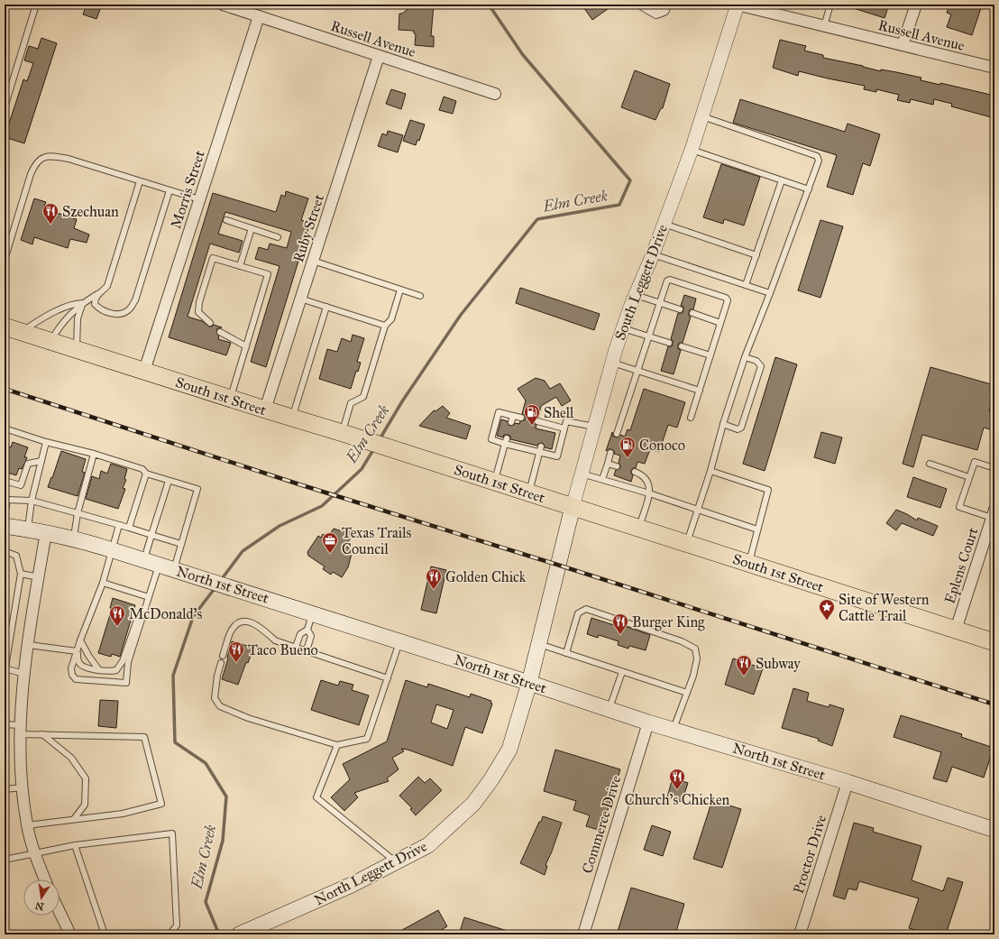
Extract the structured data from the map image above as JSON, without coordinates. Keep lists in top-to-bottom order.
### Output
{
  "streets": {
    "main road": [
      "South Leggett Drive",
      "South 1st Street",
      "North 1st Street",
      "North Leggett Drive"
    ],
    "street": [
      "Russell Avenue",
      "Morris Street",
      "Ruby Street",
      "Eplens Court",
      "Commerce Drive",
      "Proctor Drive"
    ]
  },
  "crossings": [
    ["Russell Avenue", "Morris Street"],
    ["Russell Avenue", "Ruby Street"],
    ["Russell Avenue", "South Leggett Drive"],
    ["Morris Street", "South 1st Street"],
    ["Ruby Street", "South 1st Street"],
    ["South Leggett Drive", "South 1st Street"],
    ["South Leggett Drive", "North Leggett Drive"],
    ["South 1st Street", "Eplens Court"],
    ["North 1st Street", "Commerce Drive"],
    ["North 1st Street", "Proctor Drive"],
    ["North 1st Street", "North Leggett Drive"]
  ],
  "water": ["Elm Creek"],
  "places": {
    "restaurant": [
      "Szechuan",
      "Golden Chick",
      "McDonald's",
      "Burger King",
      "Taco Bueno",
      "Subway",
      "Church's Chicken"
    ],
    "fuel station": ["Shell", "Conoco"],
    "office": ["Texas Trails Council"],
    "place": ["Site of Western Cattle Trail"]
  },
  "north": "bottom"
}
